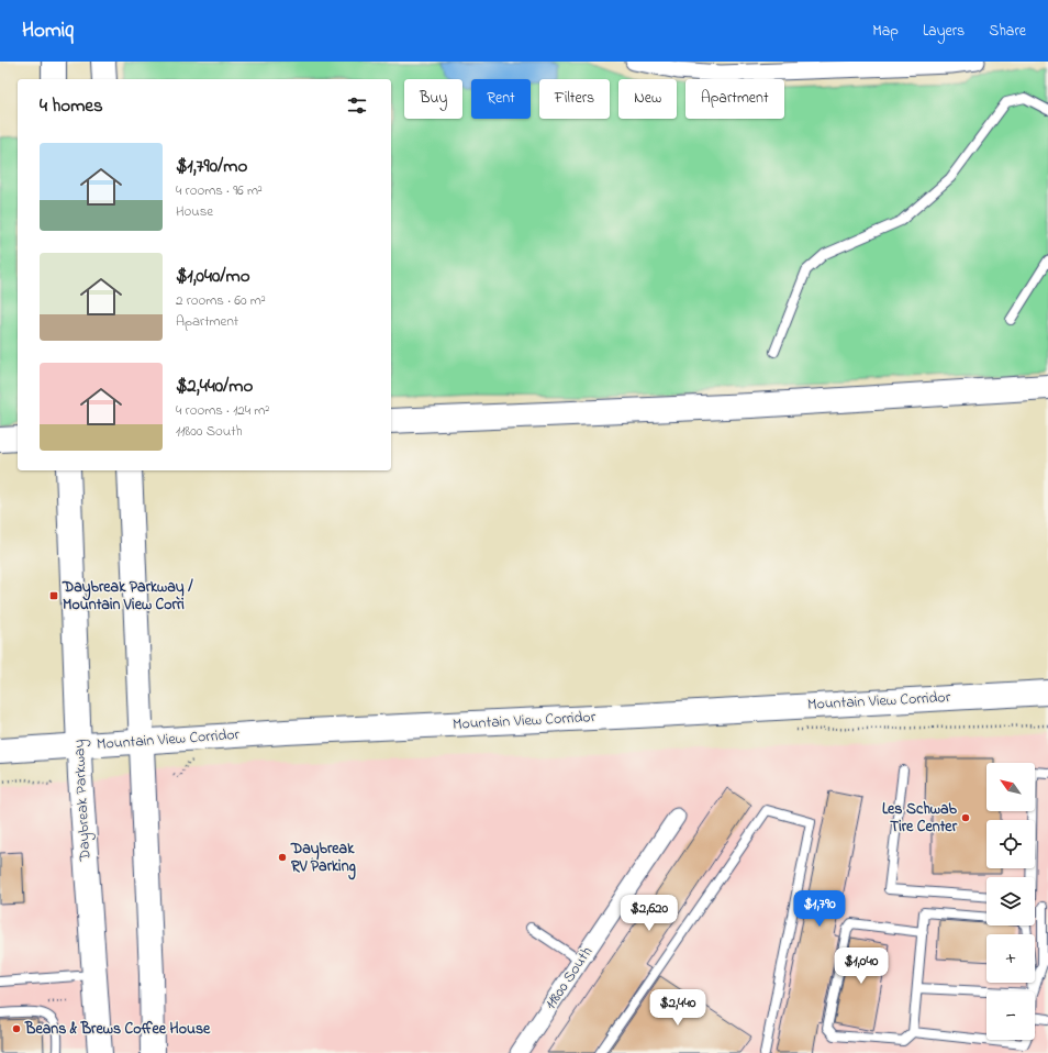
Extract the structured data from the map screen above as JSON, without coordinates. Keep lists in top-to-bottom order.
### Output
{
  "streets": {
    "main road": ["Mountain View Corridor", "Daybreak Parkway"],
    "street": ["11800 South"]
  },
  "crossings": [
    ["Mountain View Corridor", "Daybreak Parkway"]
  ],
  "places": {
    "transit": ["Daybreak Parkway / Mountain View Corri"],
    "other": ["Les Schwab Tire Center", "Daybreak RV Parking", "Beans & Brews Coffee House"]
  },
  "north": "top left",
  "page": {
    "header": "Homiq",
    "nav": ["Map", "Layers", "Share"],
    "chip": [
      "Buy",
      "Rent",
      "Filters",
      "New",
      "Apartment"
    ],
    "heading": "4 homes",
    "list": [
      {
        "name": "$1,790/mo",
        "note": "4 rooms · 96 m² · House"
      },
      {
        "name": "$1,040/mo",
        "note": "2 rooms · 60 m² · Apartment"
      },
      {
        "name": "$2,440/mo",
        "note": "4 rooms · 124 m² · 11800 South"
      }
    ],
    "map_buttons": ["+", "−"],
    "price": [
      "$1,790",
      "$2,620",
      "$1,040",
      "$2,440"
    ]
  }
}
